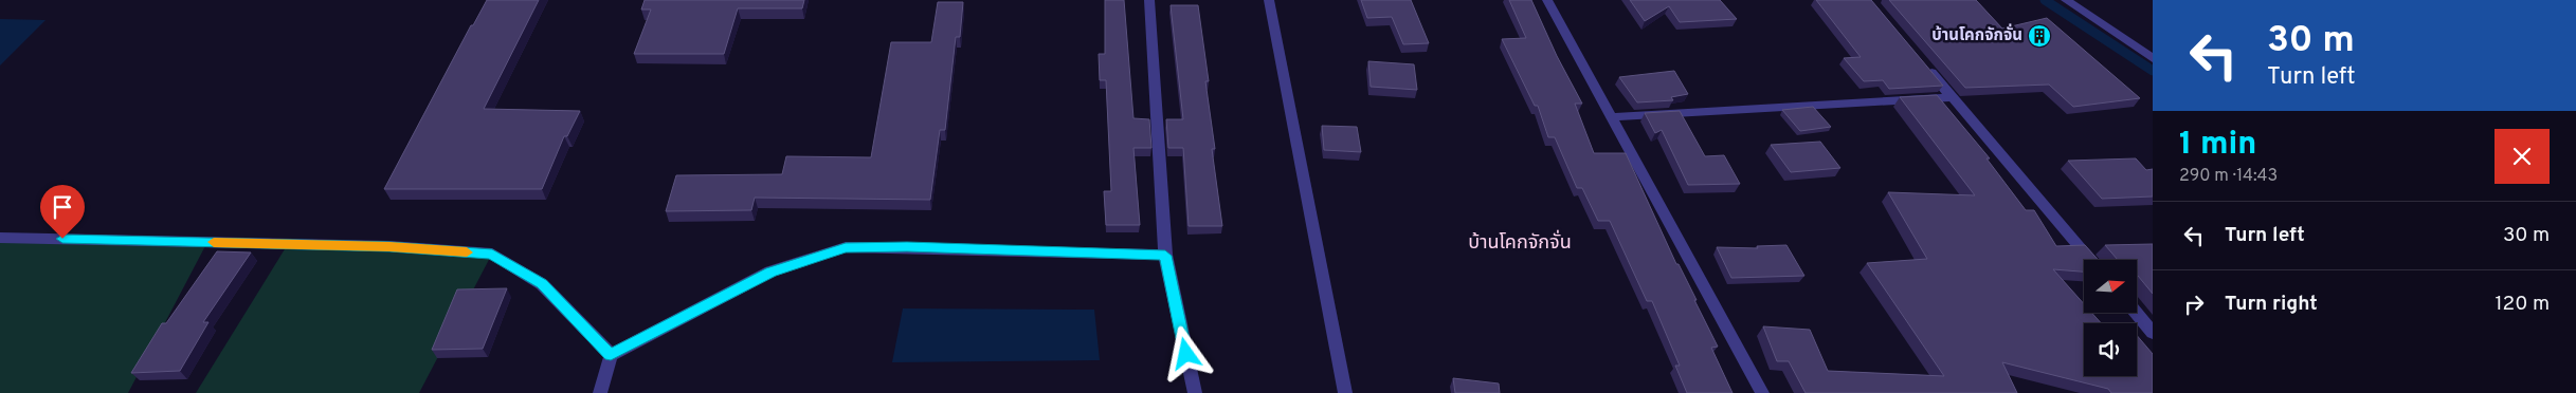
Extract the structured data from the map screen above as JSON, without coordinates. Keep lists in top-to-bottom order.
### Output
{
  "districts": ["บ้านโคกจักจั่น"],
  "places": {
    "building": ["บ้านโคกจักจั่น"]
  },
  "north": "right",
  "page": {
    "turn": ["30 m", "Turn left"],
    "heading": ["1 min", "290 m · 14:43"],
    "list": [
      {
        "name": "Turn left",
        "value": "30 m"
      },
      {
        "name": "Turn right",
        "value": "120 m"
      }
    ]
  }
}
